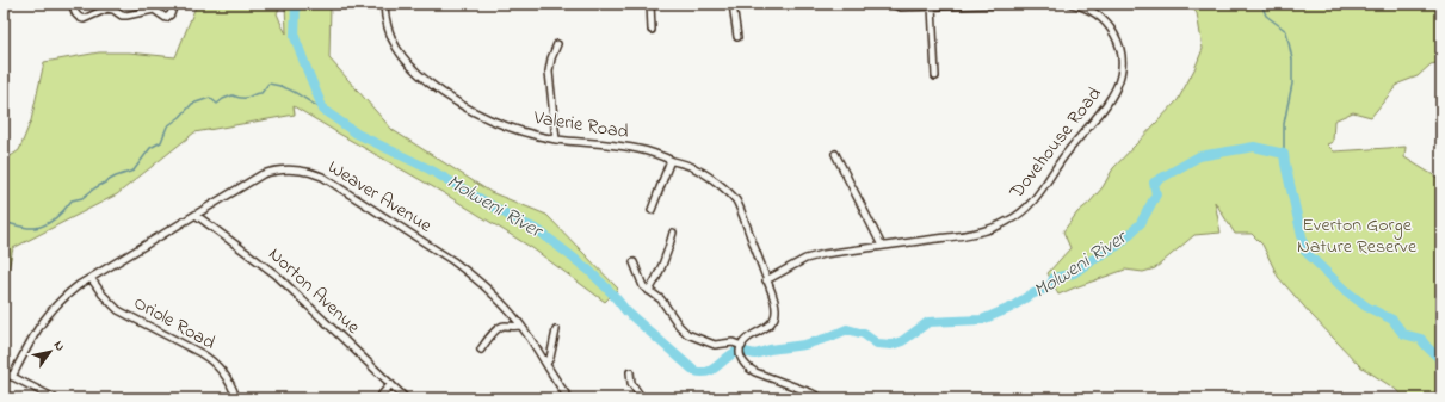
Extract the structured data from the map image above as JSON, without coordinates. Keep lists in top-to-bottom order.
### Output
{
  "streets": {
    "street": [
      "Valerie Road",
      "Dovehouse Road",
      "Weaver Avenue",
      "Norton Avenue",
      "Oriole Road"
    ]
  },
  "crossings": [
    ["Valerie Road", "Dovehouse Road"],
    ["Weaver Avenue", "Norton Avenue"],
    ["Weaver Avenue", "Oriole Road"]
  ],
  "water": ["Molweni River"],
  "parks": ["Everton Gorge Nature Reserve"],
  "north": "top right"
}
